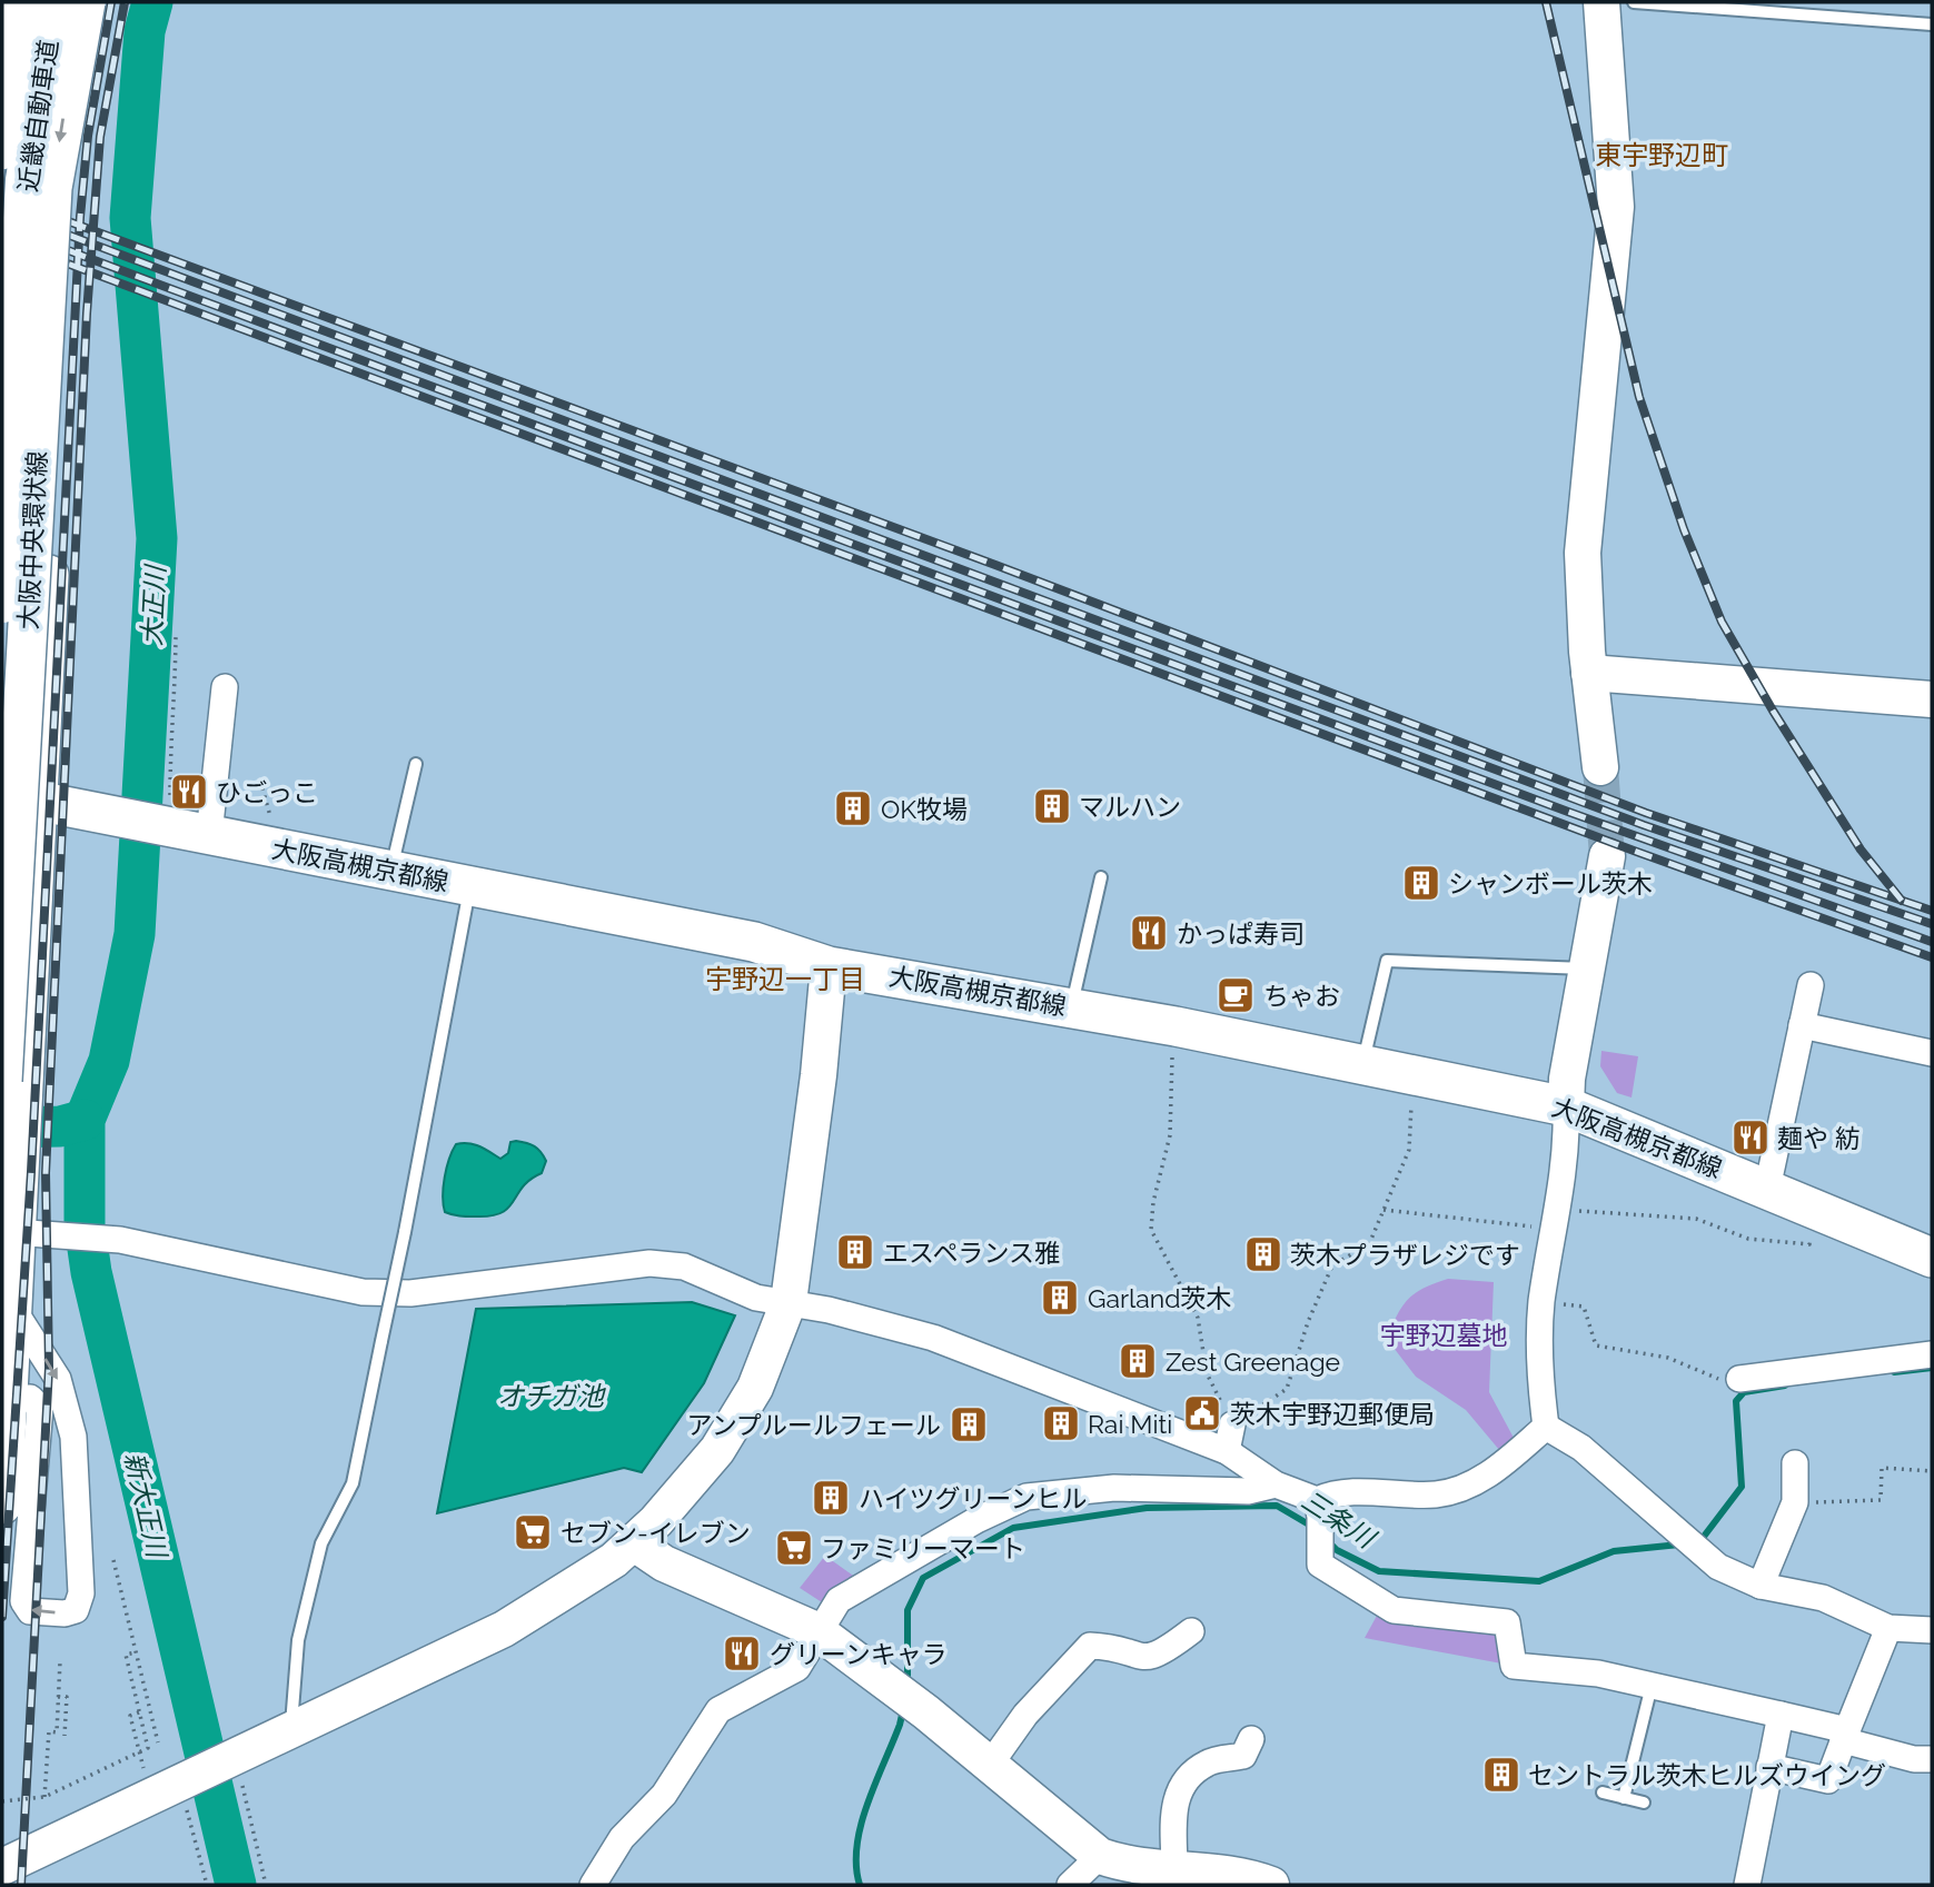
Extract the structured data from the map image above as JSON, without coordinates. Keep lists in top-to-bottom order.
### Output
{
  "streets": {
    "highway": ["近畿自動車道"],
    "main road": ["大阪中央環状線", "大阪高槻京都線"]
  },
  "districts": ["東宇野辺町", "宇野辺一丁目"],
  "water": [
    "大正川",
    "オチガ池",
    "新大正川",
    "三条川"
  ],
  "parks": ["宇野辺墓地"],
  "places": {
    "restaurant": [
      "ひごっこ",
      "かっぱ寿司",
      "麺や 紡",
      "グリーンキャラ"
    ],
    "building": [
      "マルハン",
      "OK牧場",
      "シャンボール茨木",
      "エスペランス雅",
      "茨木プラザレジです",
      "Garland茨木",
      "Zest Greenage",
      "Rai Miti",
      "アンプルールフェール",
      "ハイツグリーンヒル",
      "セントラル茨木ヒルズウイング"
    ],
    "cafe": ["ちゃお"],
    "public building": ["茨木宇野辺郵便局"],
    "supermarket": ["セブン-イレブン", "ファミリーマート"]
  }
}
